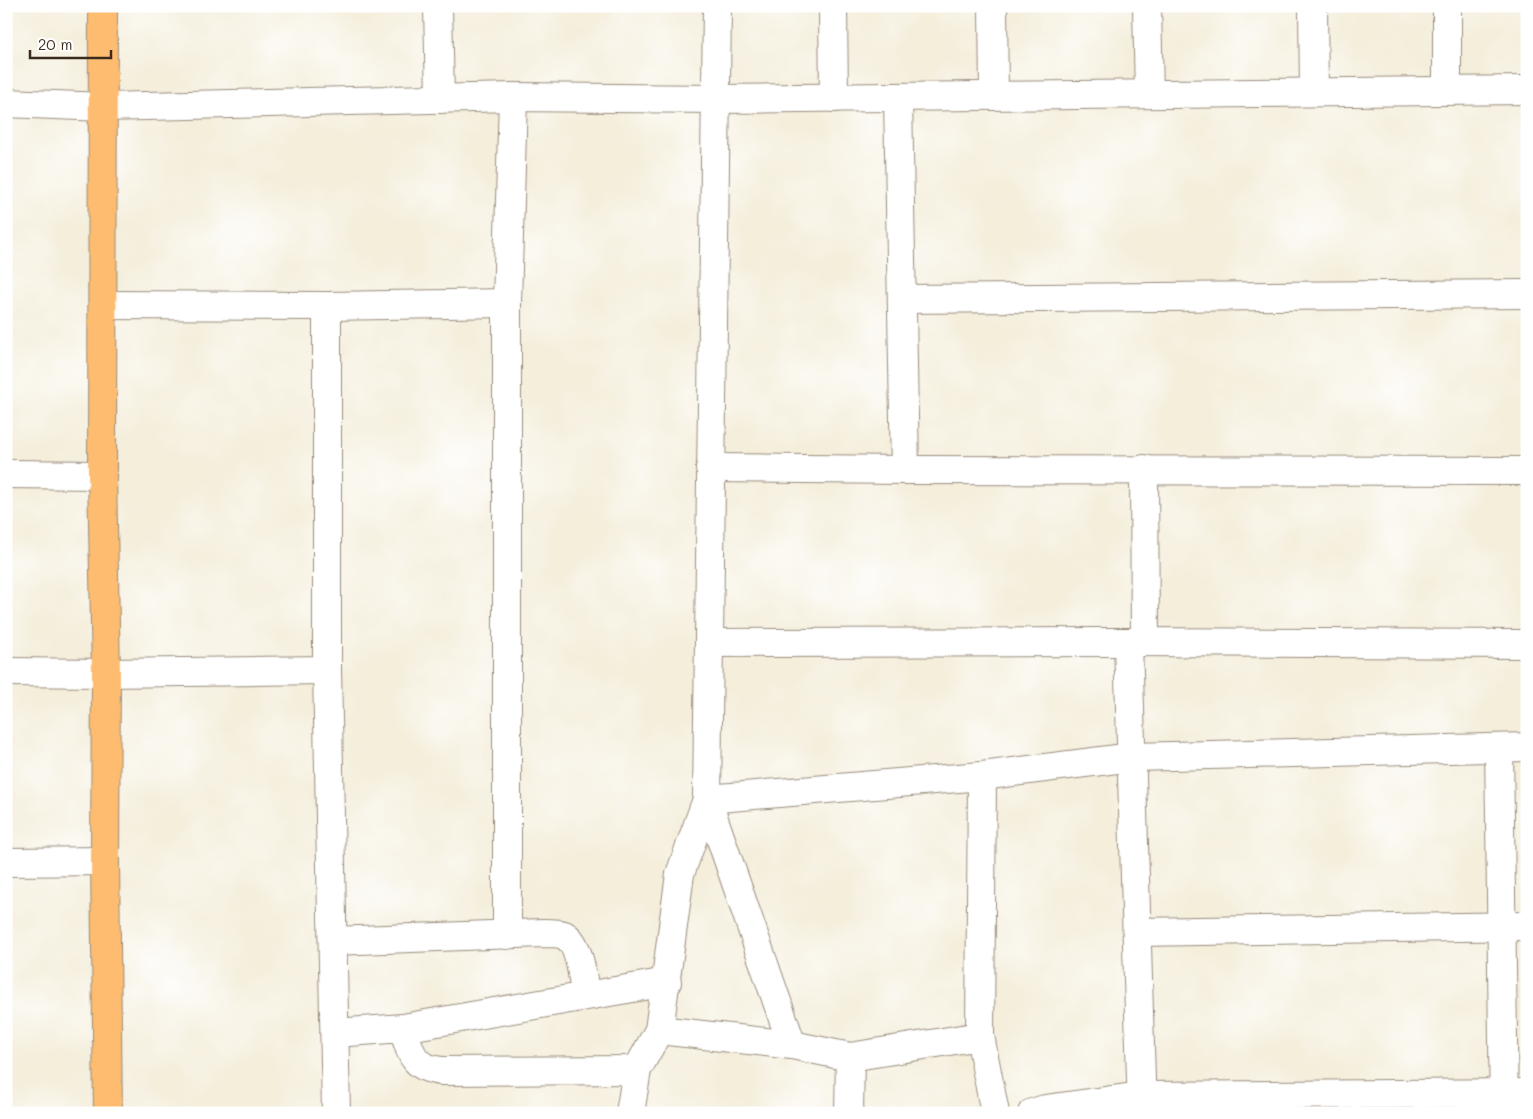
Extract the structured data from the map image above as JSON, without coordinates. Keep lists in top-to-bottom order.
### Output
{
  "scale_bar": "20 m"
}
